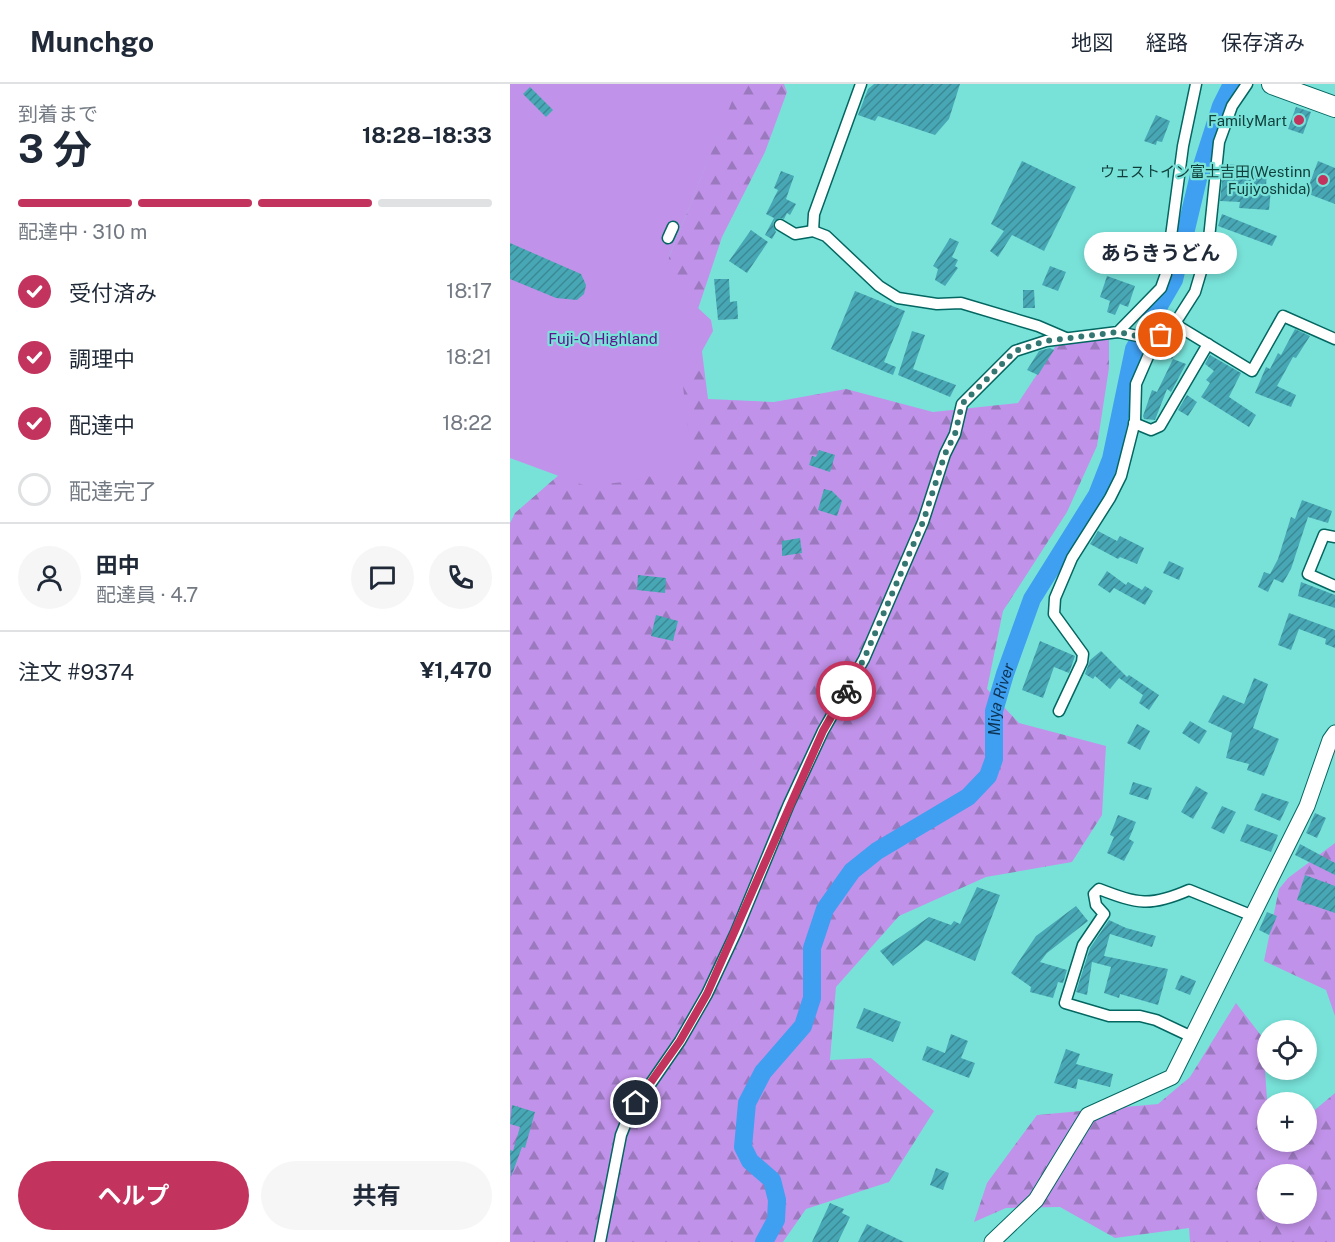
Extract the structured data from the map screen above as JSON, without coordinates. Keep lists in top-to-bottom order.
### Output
{
  "water": ["Miya River"],
  "parks": ["Fuji-Q Highland"],
  "places": ["FamilyMart", "ウェストイン富士吉田(Westinn Fujiyoshida)", "あらきうどん"],
  "page": {
    "header": "Munchgo",
    "nav": ["地図", "経路", "保存済み"],
    "heading": ["3 分", "到着まで", "18:28–18:33"],
    "panel": [
      "田中",
      "配達員 · 4.7",
      "注文 #9374",
      "¥1,470"
    ],
    "bar": "配達中 · 310 m",
    "bubble": "あらきうどん",
    "list": [
      ["受付済み", "18:17"],
      ["調理中", "18:21"],
      ["配達中", "18:22"],
      "配達完了"
    ],
    "map_buttons": ["+", "−"],
    "buttons": ["ヘルプ", "共有"]
  }
}
